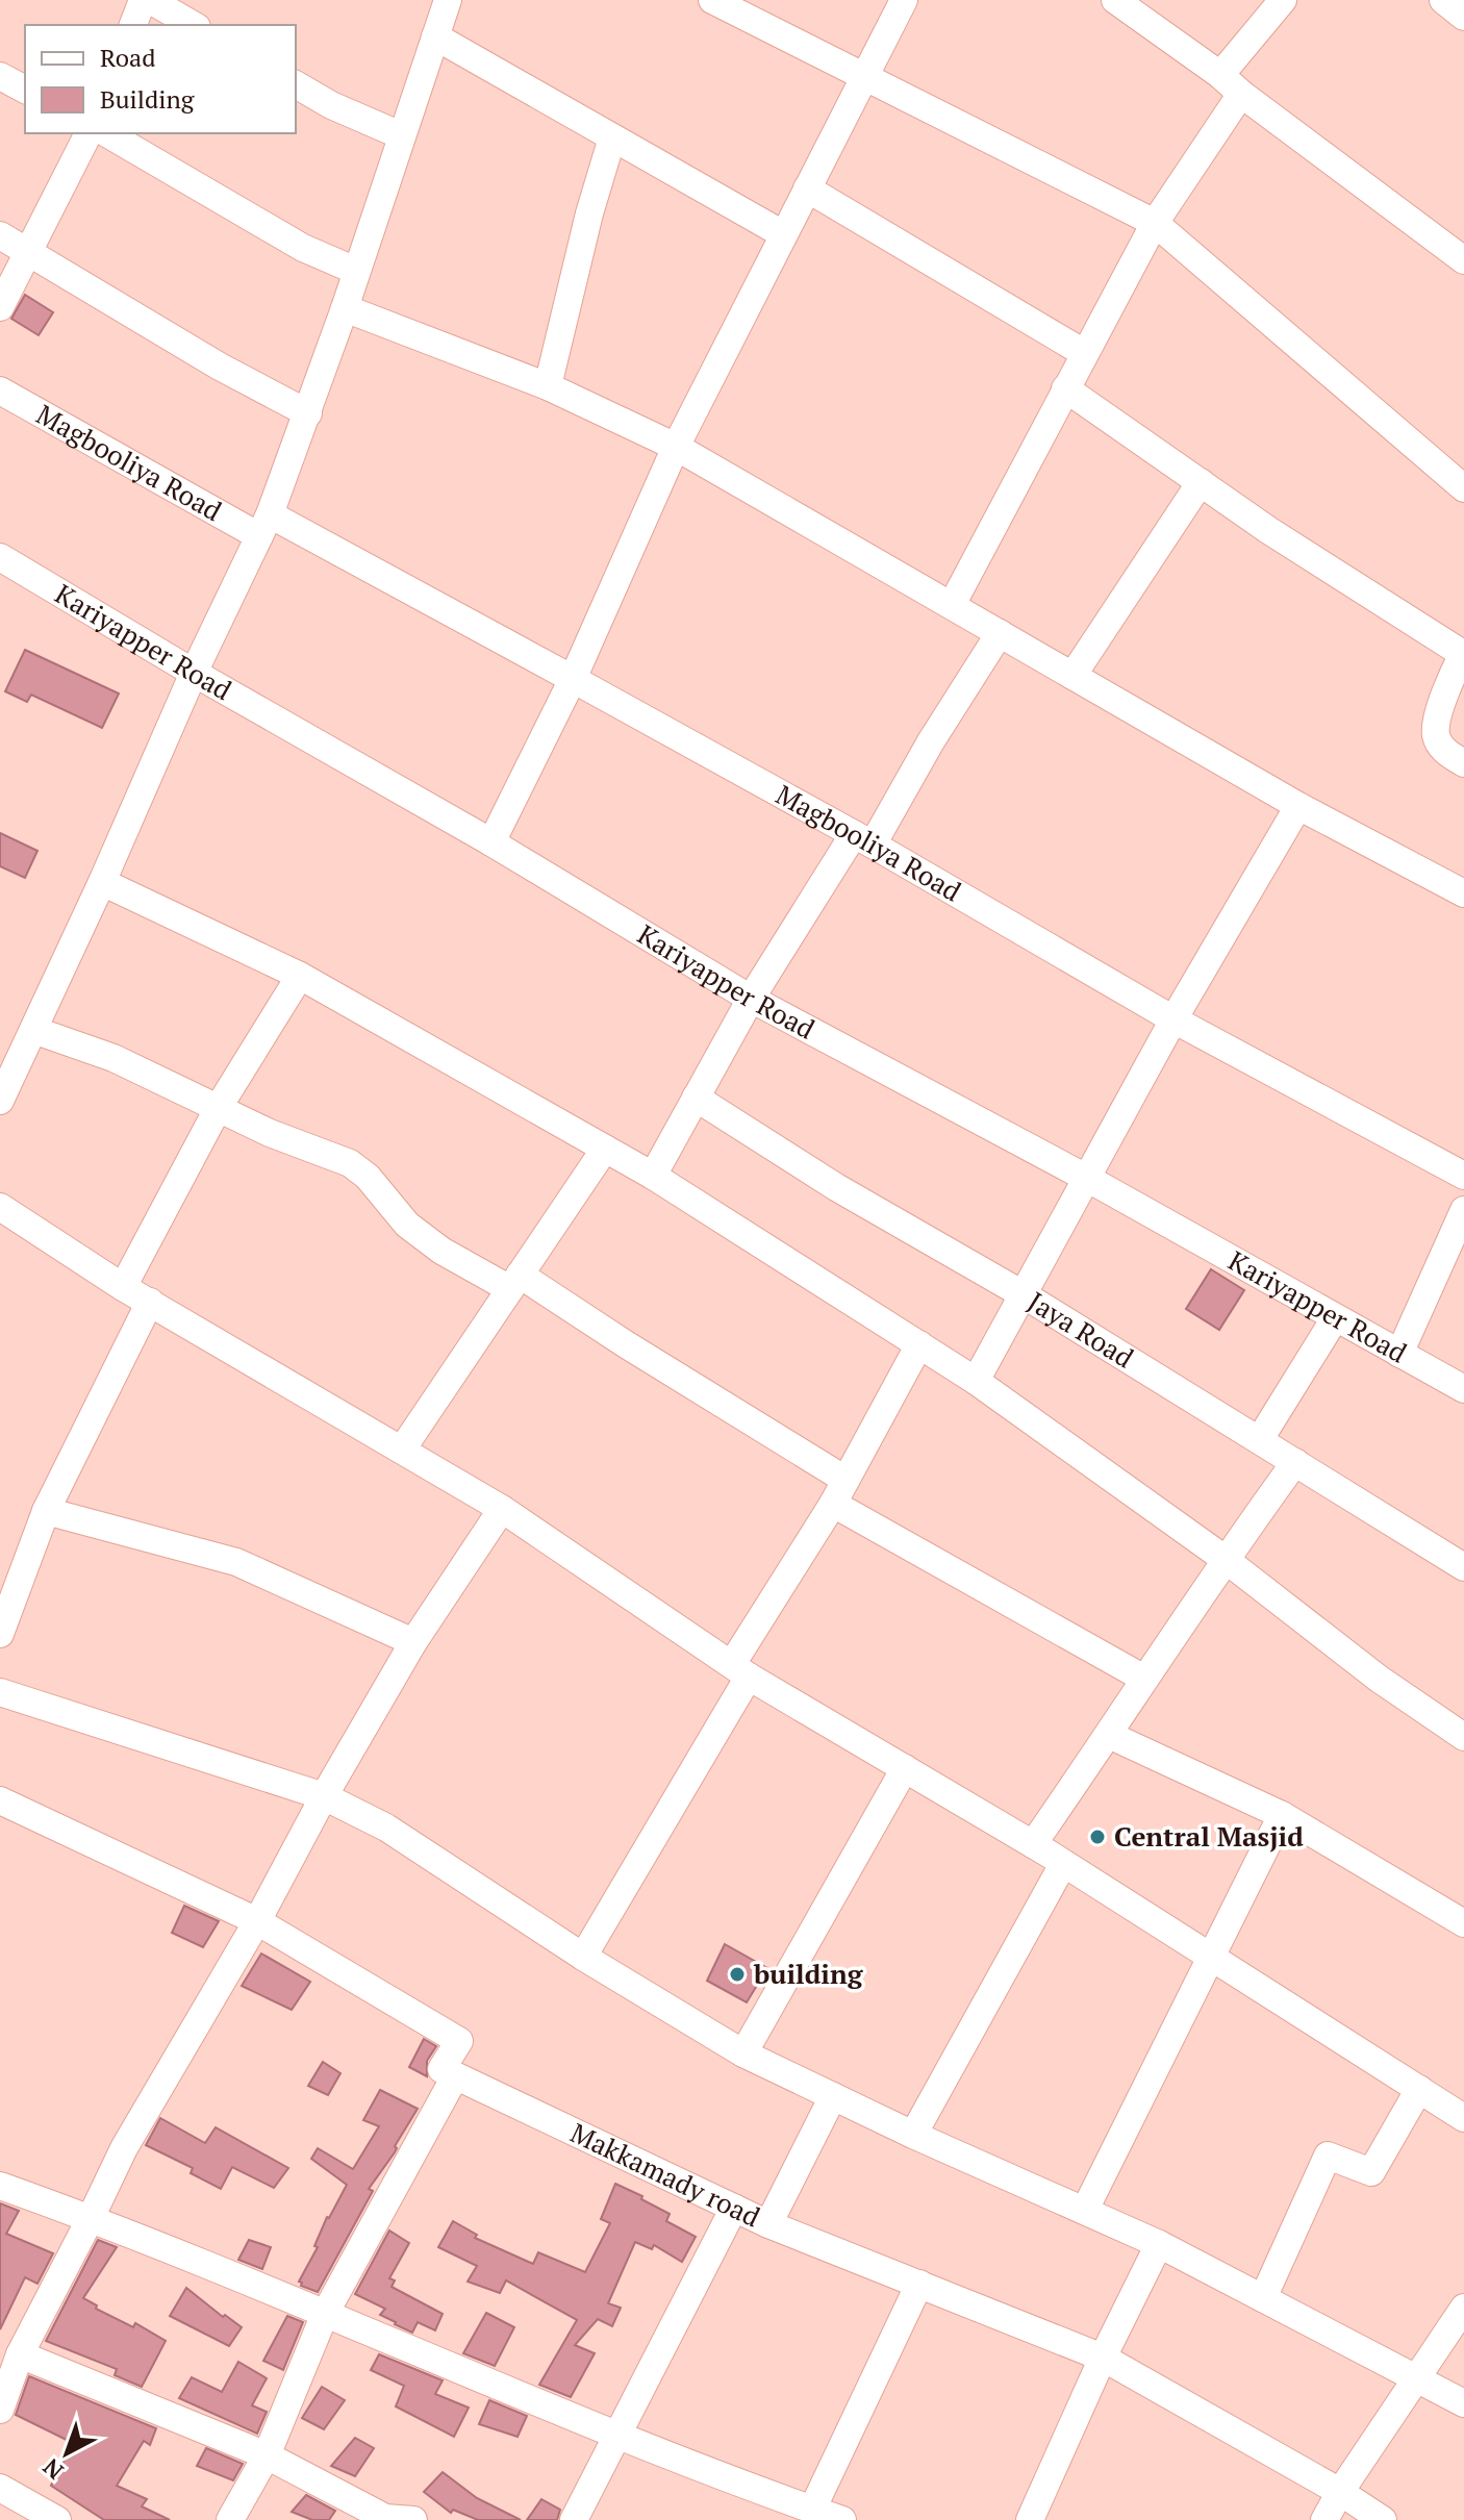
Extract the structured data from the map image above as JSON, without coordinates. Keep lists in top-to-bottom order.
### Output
{
  "streets": {
    "street": [
      "Magbooliya Road",
      "Kariyapper Road",
      "Jaya Road",
      "Makkamady road"
    ]
  },
  "places": ["Central Masjid", "building"],
  "legend": ["Road", "Building"],
  "north": "bottom left"
}
